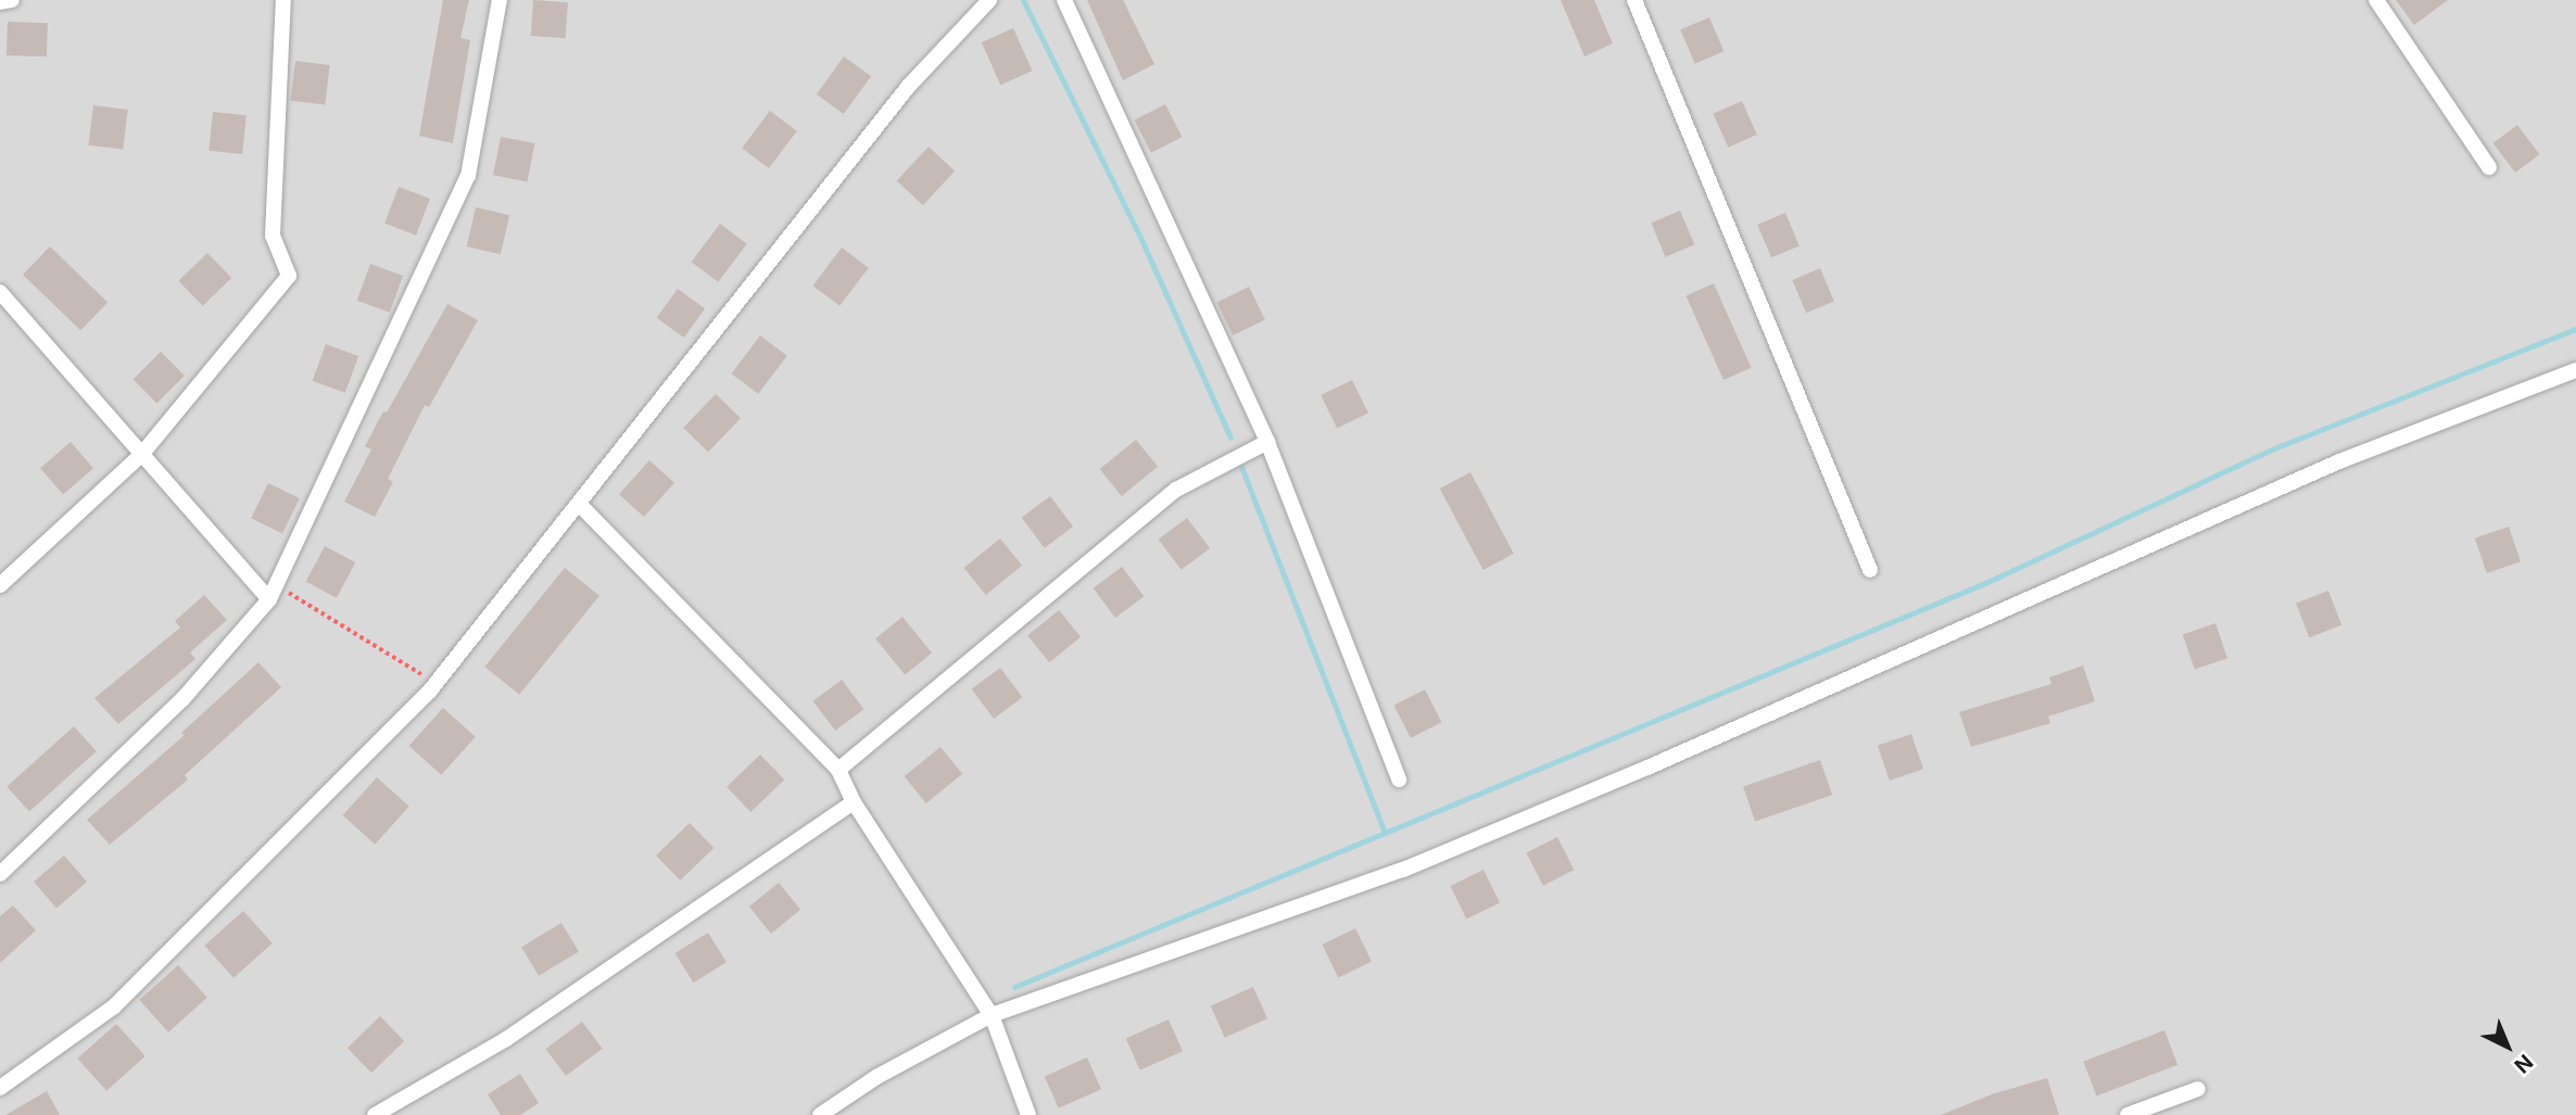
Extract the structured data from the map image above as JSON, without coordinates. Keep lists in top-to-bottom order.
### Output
{
  "north": "bottom right"
}
